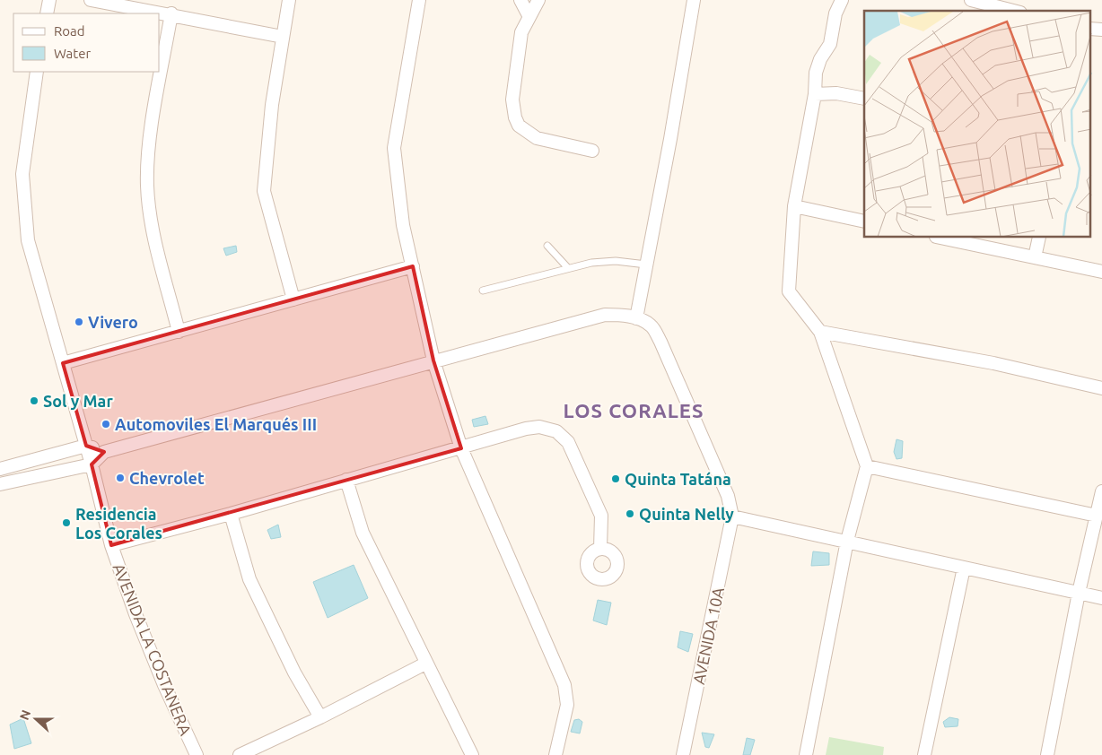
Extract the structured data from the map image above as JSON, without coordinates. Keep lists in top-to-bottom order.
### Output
{
  "streets": {
    "street": ["AVENIDA 10A", "AVENIDA LA COSTANERA"]
  },
  "districts": ["LOS CORALES"],
  "places": [
    "Vivero",
    "Sol y Mar",
    "Automoviles El Marqués III",
    "Chevrolet",
    "Quinta Tatána",
    "Quinta Nelly",
    "Residencia Los Corales"
  ],
  "legend": ["Road", "Water"],
  "north": "left"
}
